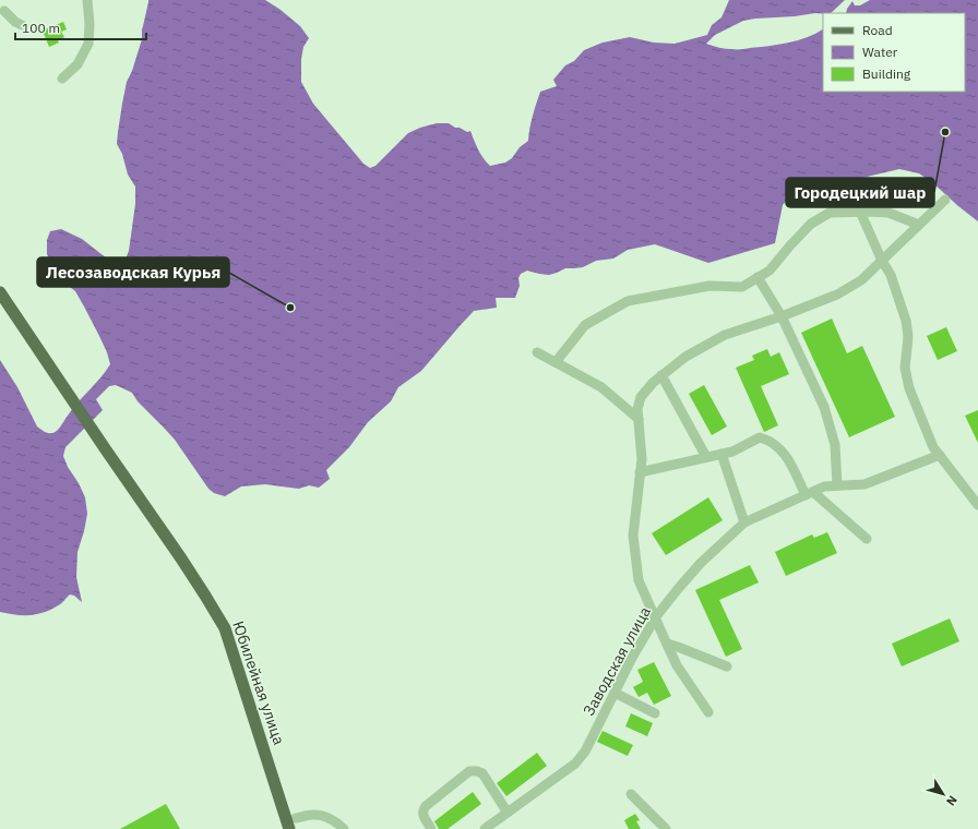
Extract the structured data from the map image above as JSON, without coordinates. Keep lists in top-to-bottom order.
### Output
{
  "streets": {
    "main road": ["Юбилейная улица"],
    "street": ["Заводская улица"]
  },
  "places": ["Городецкий шар", "Лесозаводская Курья"],
  "legend": ["Road", "Water", "Building"],
  "scale_bar": "100 m",
  "north": "bottom right"
}
